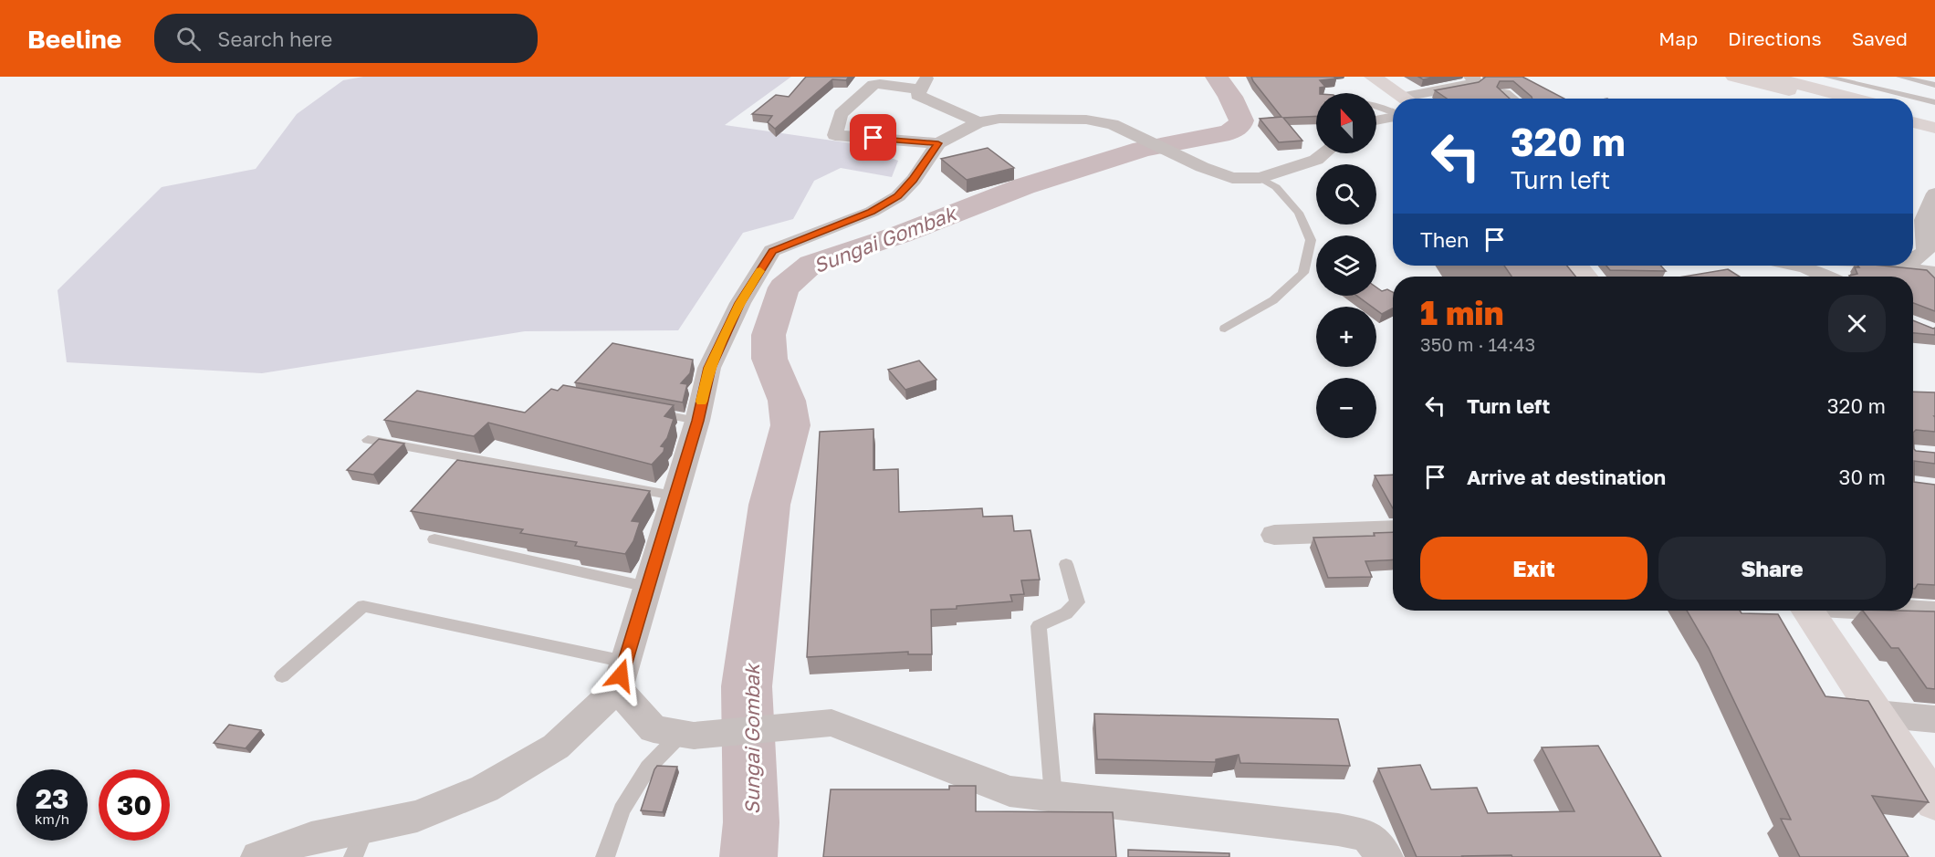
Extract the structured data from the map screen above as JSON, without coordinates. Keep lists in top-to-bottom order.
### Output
{
  "water": ["Sungai Gombak"],
  "north": "top",
  "page": {
    "header": "Beeline",
    "search": "Search here",
    "nav": ["Map", "Directions", "Saved"],
    "map_buttons": ["+", "−"],
    "turn": ["320 m", "Turn left"],
    "then": "Then",
    "heading": ["1 min", "350 m · 14:43"],
    "list": [
      {
        "name": "Turn left",
        "value": "320 m"
      },
      {
        "name": "Arrive at destination",
        "value": "30 m"
      }
    ],
    "buttons": ["Exit", "Share"],
    "speed": "23 km/h",
    "limit": "30"
  }
}
